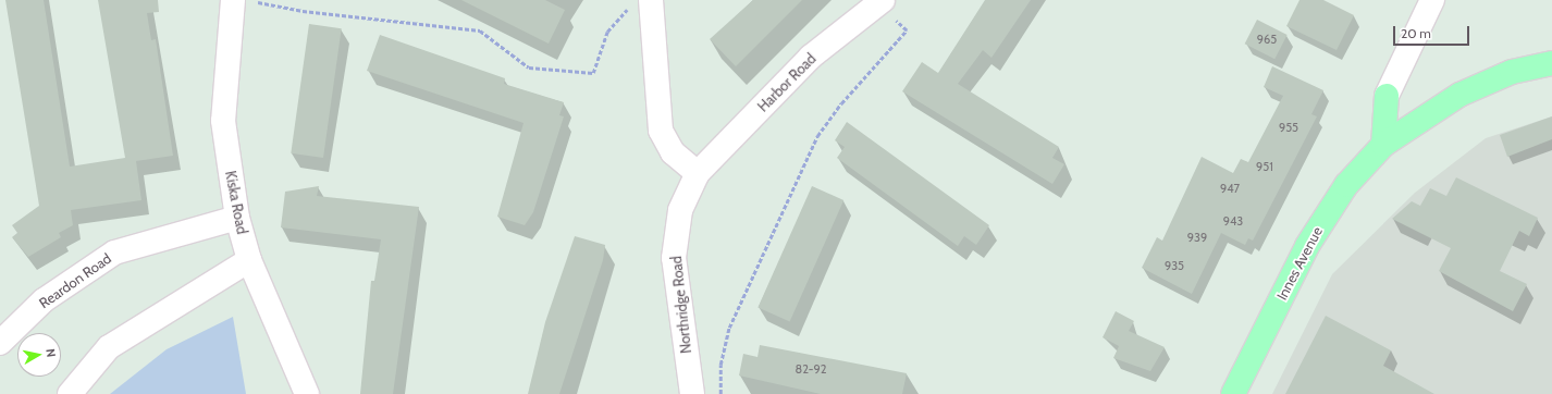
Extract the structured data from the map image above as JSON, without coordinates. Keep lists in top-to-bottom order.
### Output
{
  "streets": {
    "main road": ["Innes Avenue"],
    "street": [
      "Harbor Road",
      "Kiska Road",
      "Reardon Road",
      "Northridge Road"
    ]
  },
  "crossings": [
    ["Harbor Road", "Northridge Road"],
    ["Kiska Road", "Reardon Road"]
  ],
  "house_numbers": [
    "965",
    "955",
    "951",
    "947",
    "943",
    "939",
    "935",
    "82-92"
  ],
  "scale_bar": "20 m",
  "north": "right"
}
